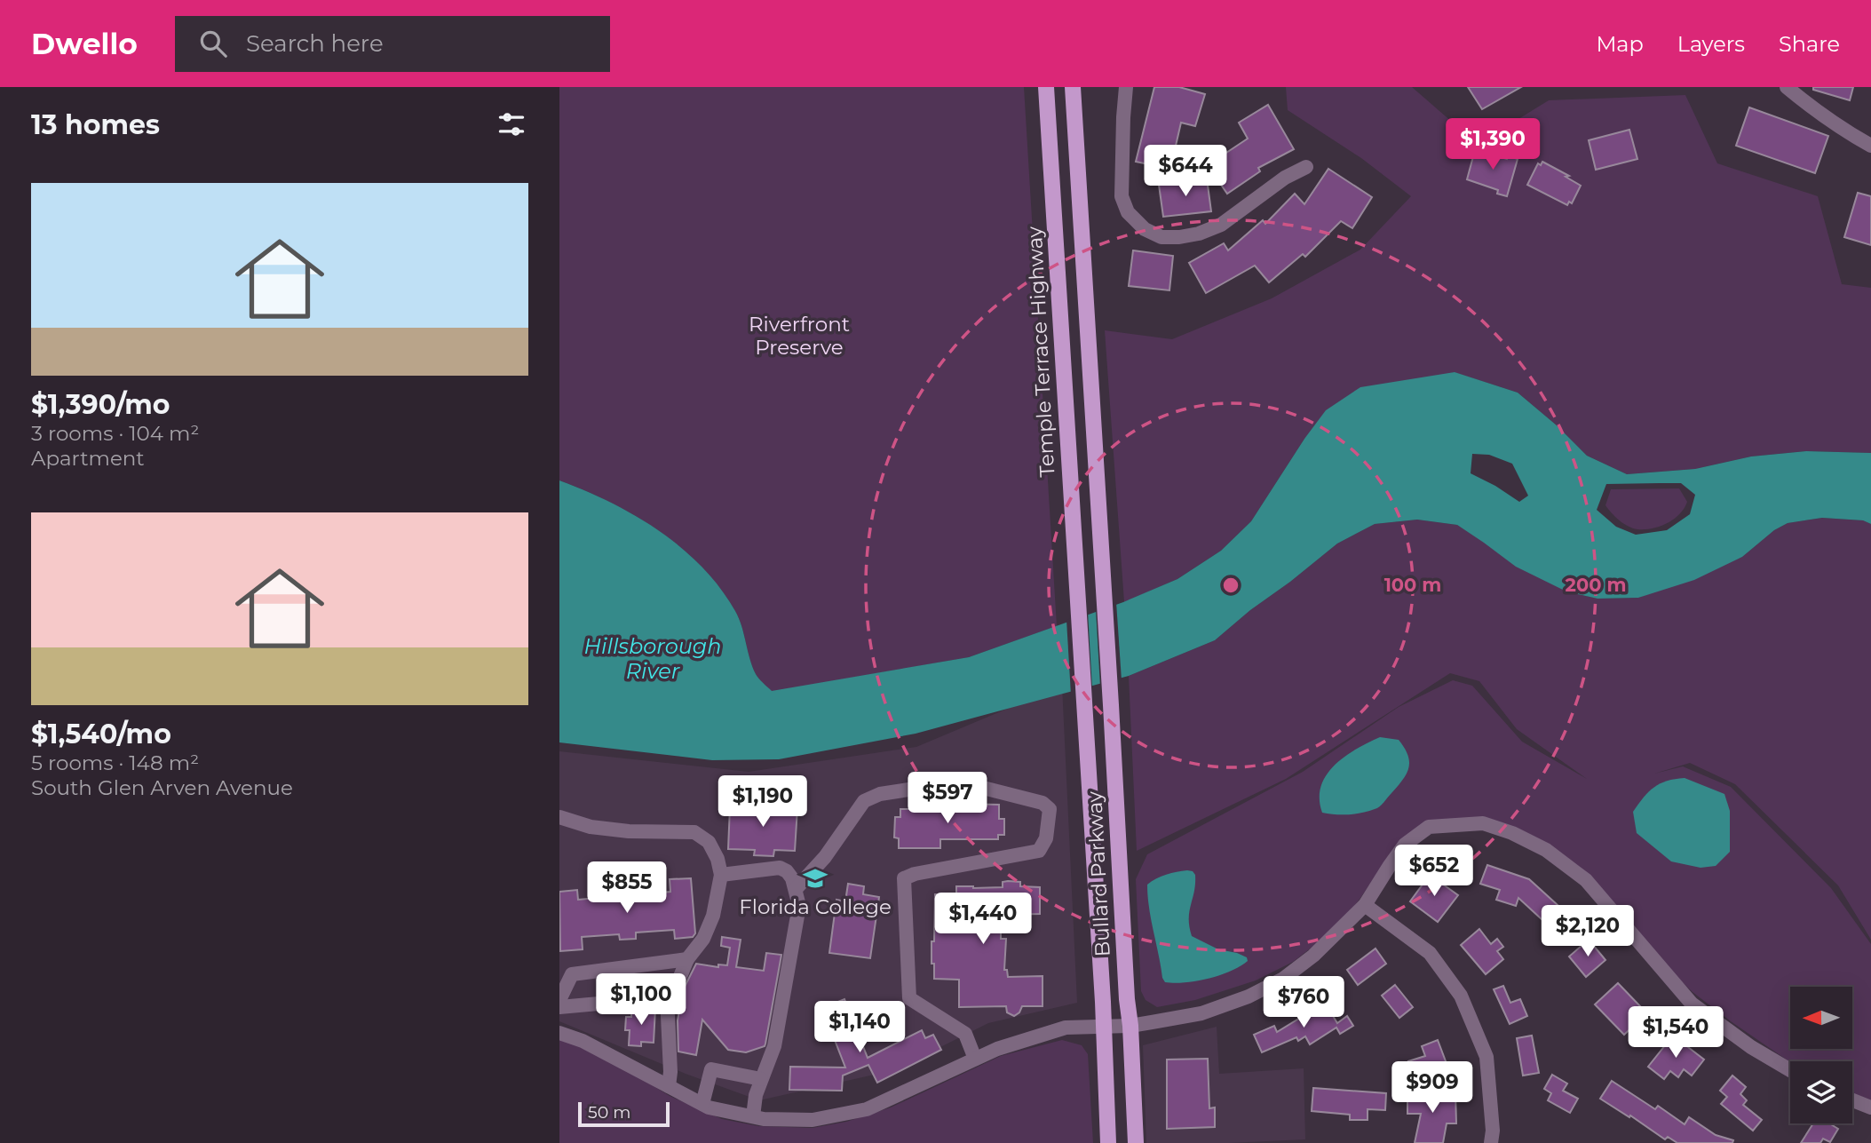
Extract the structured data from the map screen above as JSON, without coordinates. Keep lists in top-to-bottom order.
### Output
{
  "streets": {
    "main road": ["Temple Terrace Highway", "Bullard Parkway"]
  },
  "crossings": [
    ["Temple Terrace Highway", "Bullard Parkway"]
  ],
  "water": ["Hillsborough River"],
  "parks": ["Riverfront Preserve"],
  "places": {
    "school or university": ["Florida College"]
  },
  "scale_bar": "50 m",
  "north": "left",
  "page": {
    "header": "Dwello",
    "search": "Search here",
    "nav": ["Map", "Layers", "Share"],
    "heading": "13 homes",
    "price": [
      "$1,390",
      "$644",
      "$597",
      "$1,190",
      "$652",
      "$855",
      "$1,440",
      "$2,120",
      "$1,100",
      "$760",
      "$1,140",
      "$1,540",
      "$909"
    ],
    "list": [
      {
        "name": "$1,390/mo",
        "note": "3 rooms · 104 m² · Apartment"
      },
      {
        "name": "$1,540/mo",
        "note": "5 rooms · 148 m² · South Glen Arven Avenue"
      }
    ],
    "scale": "50 m"
  },
  "rings": ["100 m", "200 m"]
}
